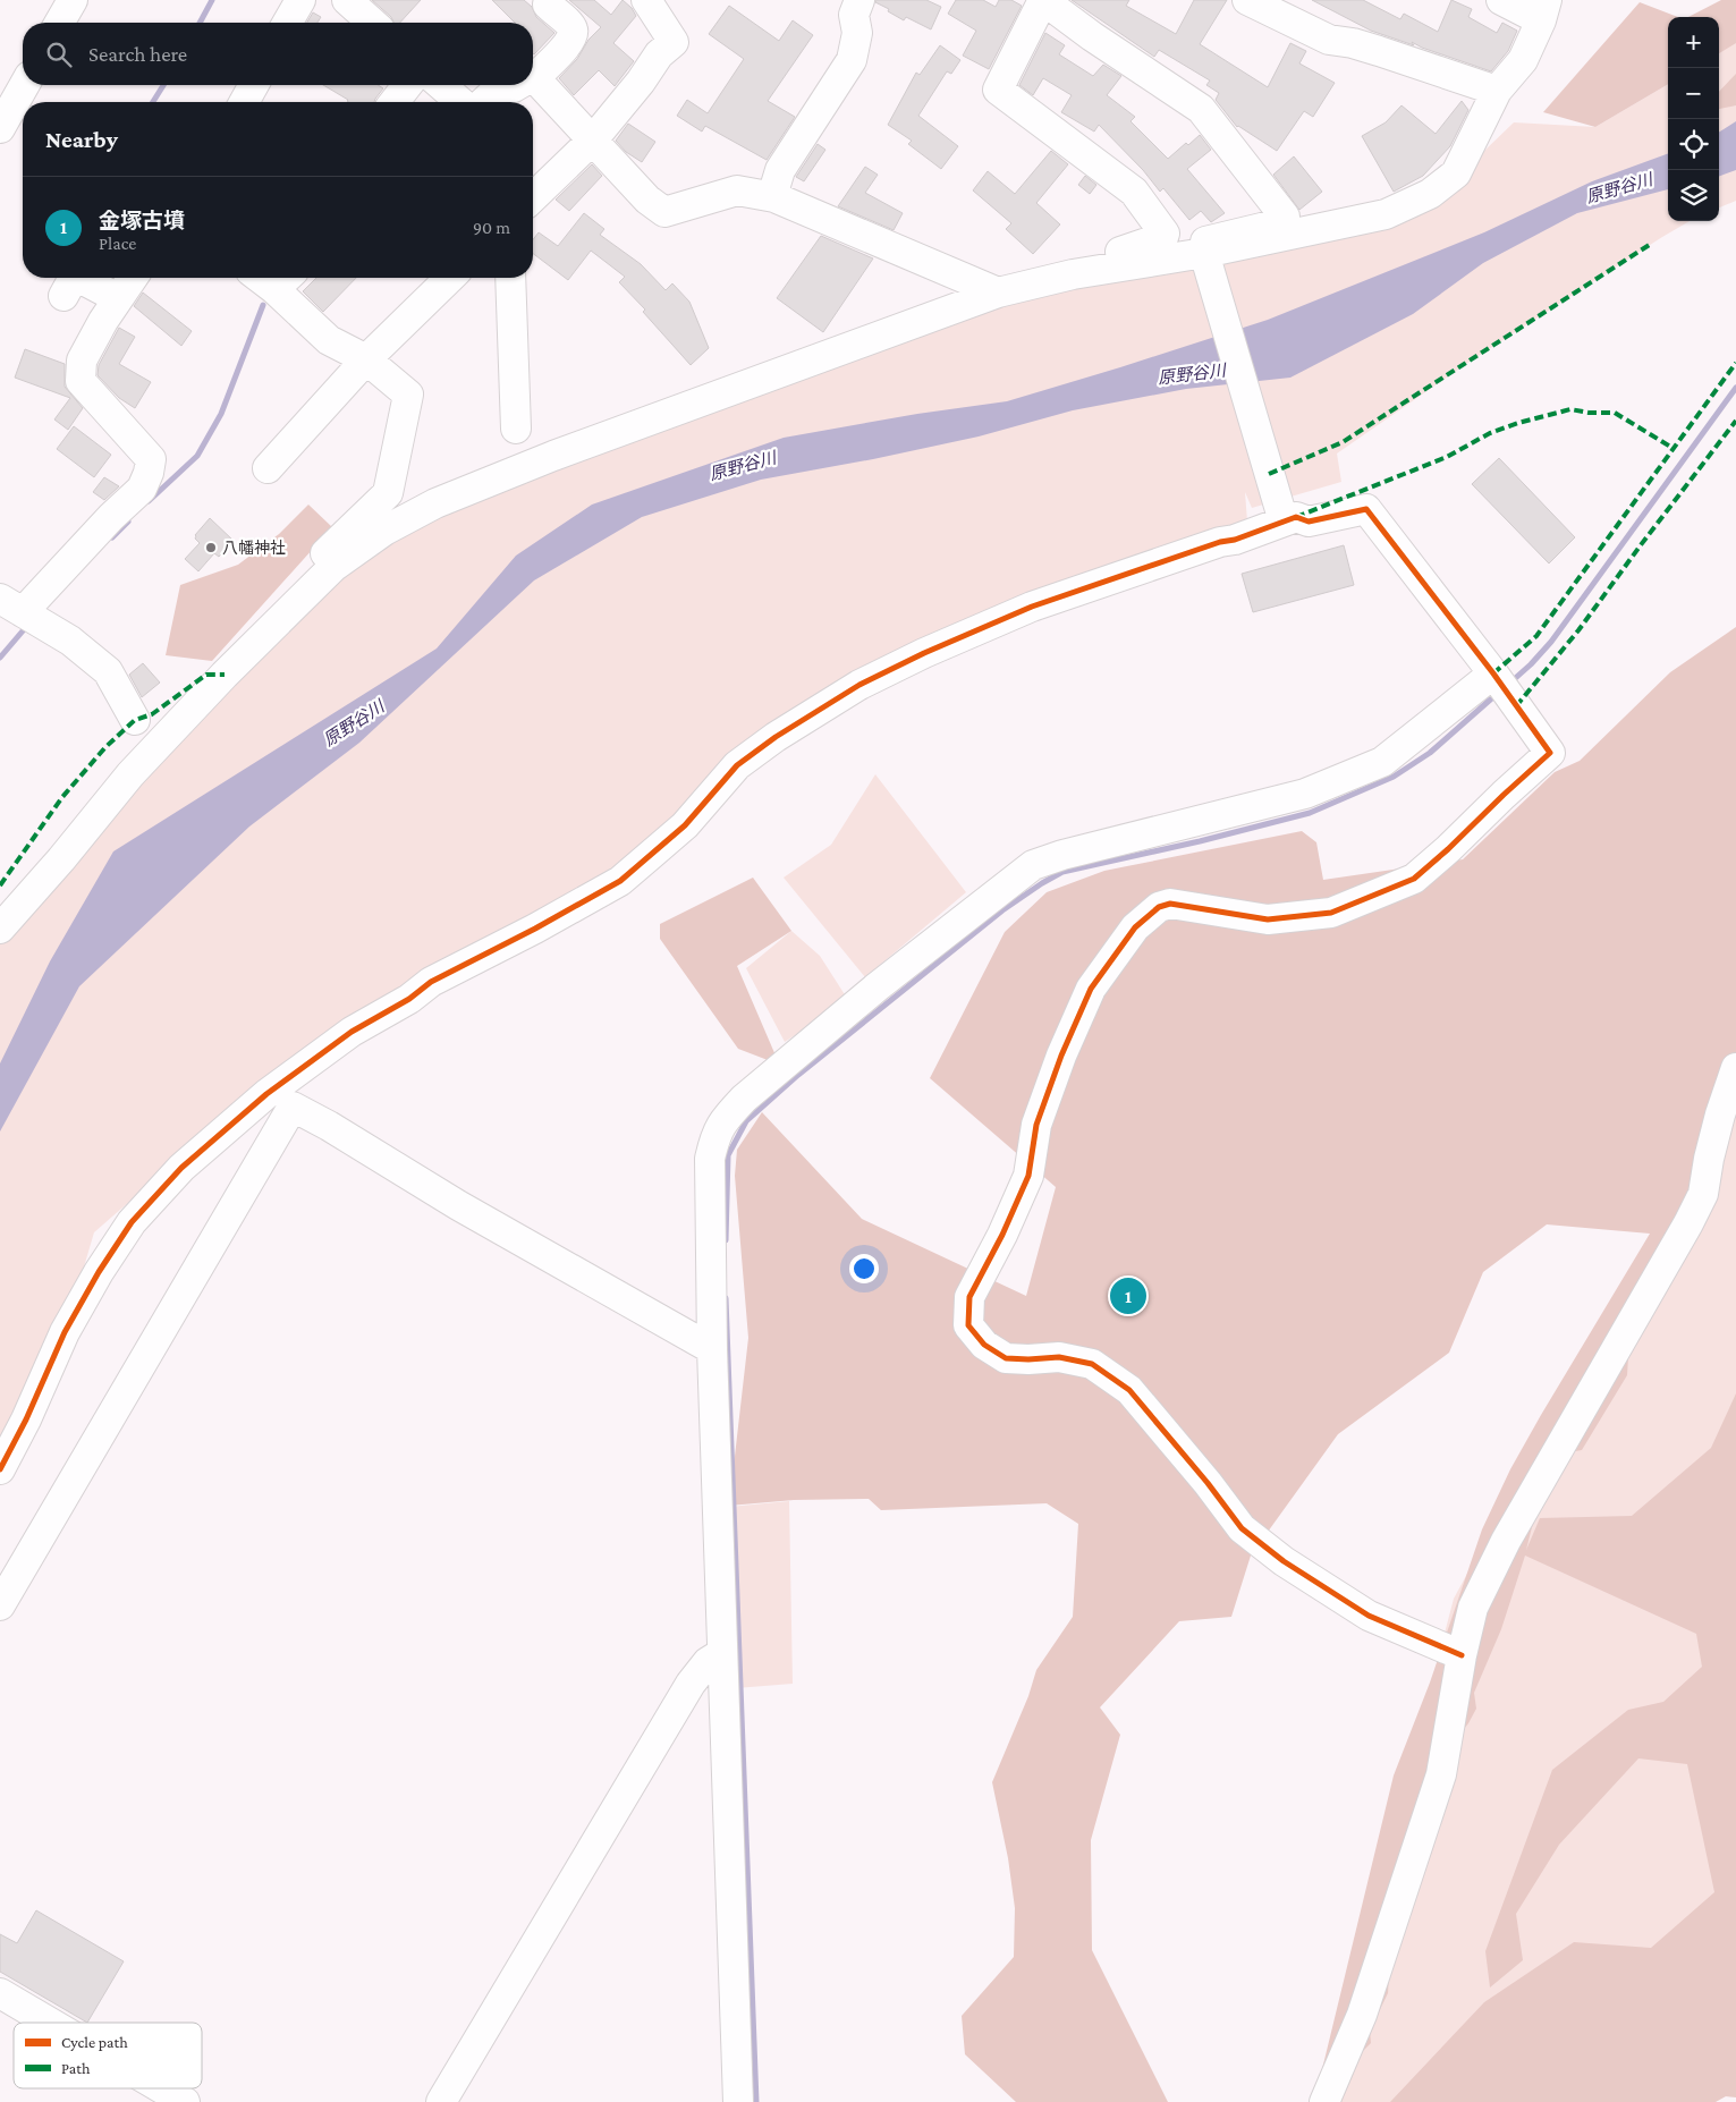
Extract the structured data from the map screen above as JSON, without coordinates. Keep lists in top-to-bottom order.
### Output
{
  "water": ["原野谷川"],
  "places": ["八幡神社"],
  "legend": ["Cycle path", "Path"],
  "page": {
    "map_buttons": ["+", "−"],
    "search": "Search here",
    "heading": "Nearby",
    "list": [
      {
        "mark": "1",
        "name": "金塚古墳",
        "note": "Place",
        "value": "90 m"
      }
    ],
    "pins": "1"
  }
}
